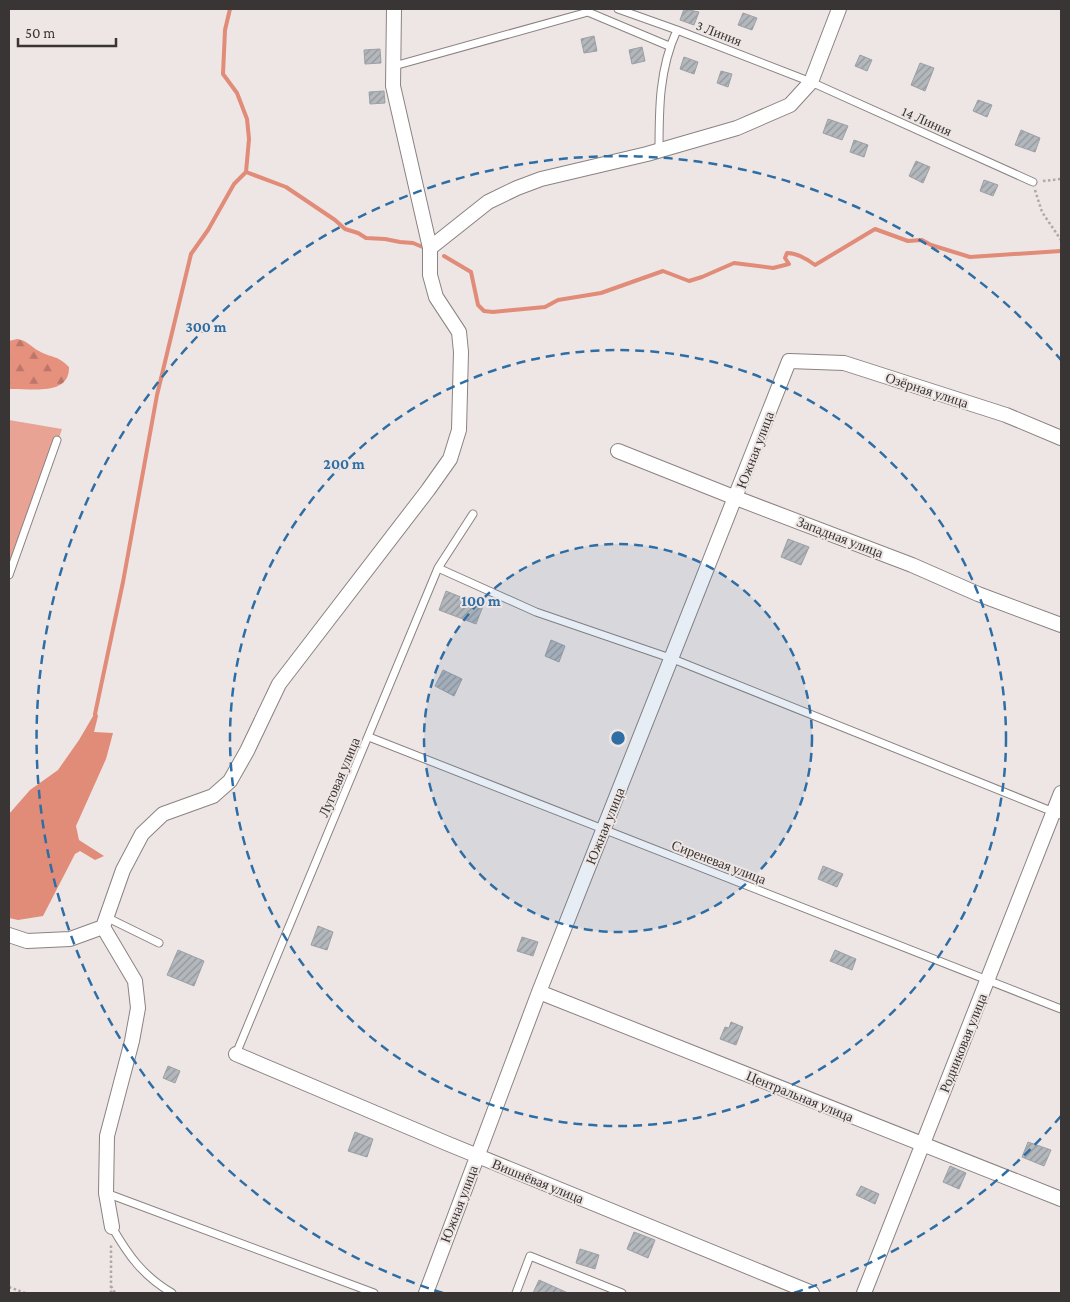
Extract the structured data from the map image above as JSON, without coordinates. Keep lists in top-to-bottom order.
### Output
{
  "streets": {
    "street": [
      "Озёрная улица",
      "Южная улица",
      "Западная улица",
      "Родниковая улица",
      "Центральная улица",
      "Вишнёвая улица"
    ],
    "lane": [
      "3 Линия",
      "14 Линия",
      "Луговая улица",
      "Сиреневая улица"
    ]
  },
  "crossings": [
    ["3 Линия", "14 Линия"],
    ["Озёрная улица", "Южная улица"],
    ["Южная улица", "Западная улица"],
    ["Южная улица", "Сиреневая улица"],
    ["Южная улица", "Центральная улица"],
    ["Южная улица", "Вишнёвая улица"],
    ["Луговая улица", "Сиреневая улица"],
    ["Луговая улица", "Вишнёвая улица"],
    ["Сиреневая улица", "Родниковая улица"],
    ["Родниковая улица", "Центральная улица"]
  ],
  "scale_bar": "50 m",
  "rings": ["300 m", "200 m", "100 m"]
}
